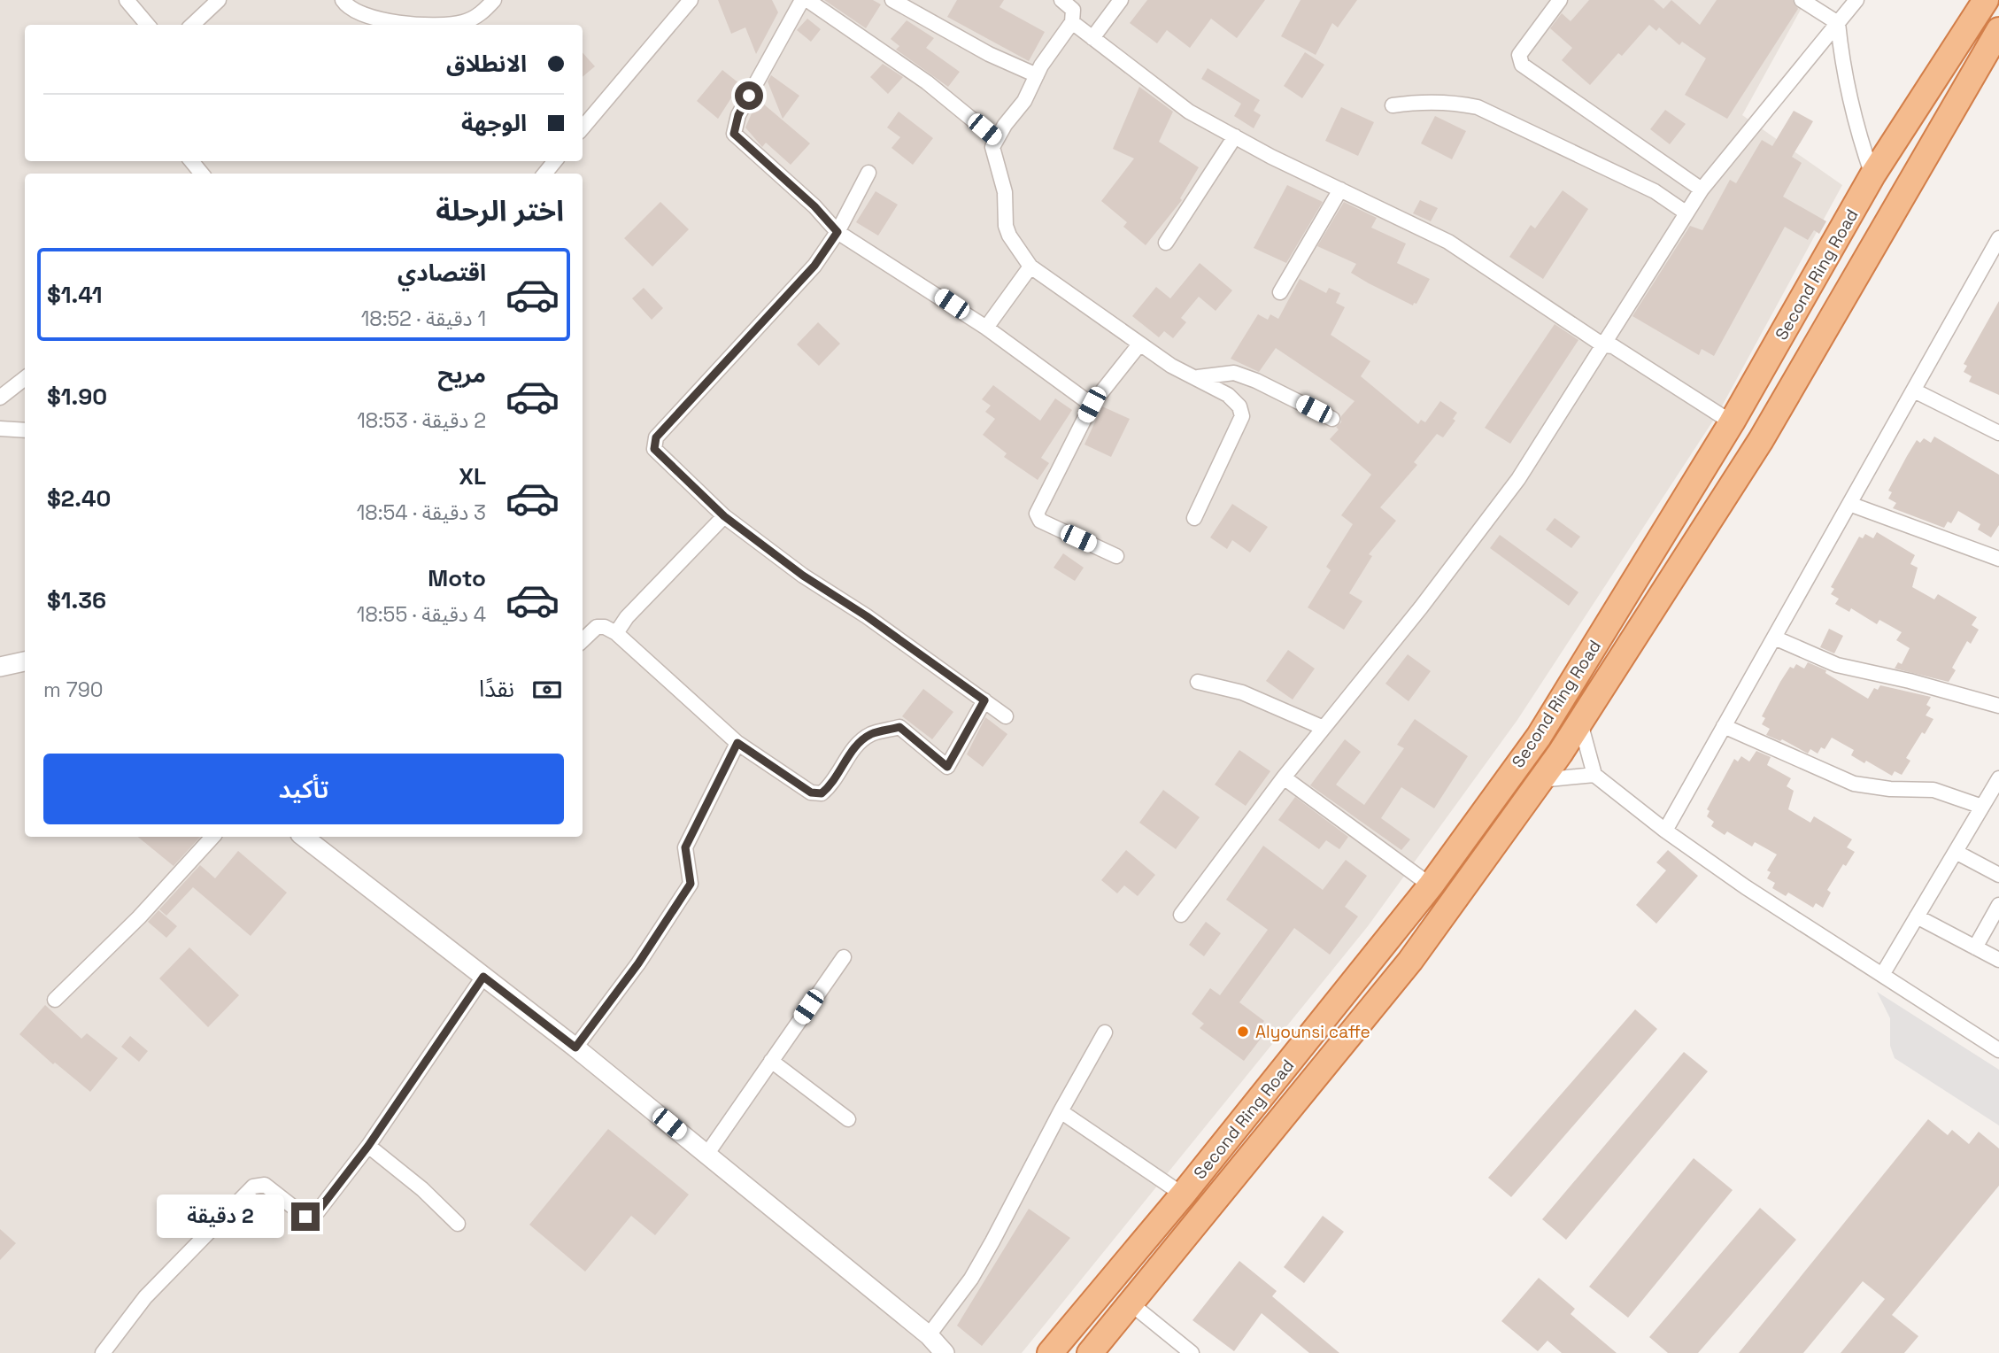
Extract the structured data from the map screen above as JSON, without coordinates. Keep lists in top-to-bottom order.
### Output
{
  "streets": {
    "highway": ["Second Ring Road"]
  },
  "places": ["Alyounsi caffe"],
  "page": {
    "banner": ["الانطلاق", "الوجهة"],
    "heading": "اختر الرحلة",
    "list": [
      {
        "name": "اقتصادي",
        "note": "1 دقيقة · 18:52",
        "value": "$1.41"
      },
      {
        "name": "مريح",
        "note": "2 دقيقة · 18:53",
        "value": "$1.90"
      },
      {
        "name": "XL",
        "note": "3 دقيقة · 18:54",
        "value": "$2.40"
      },
      {
        "name": "Moto",
        "note": "4 دقيقة · 18:55",
        "value": "$1.36"
      }
    ],
    "pay": ["نقدًا", "790 m"],
    "buttons": "تأكيد",
    "bubble": "2 دقيقة"
  }
}
